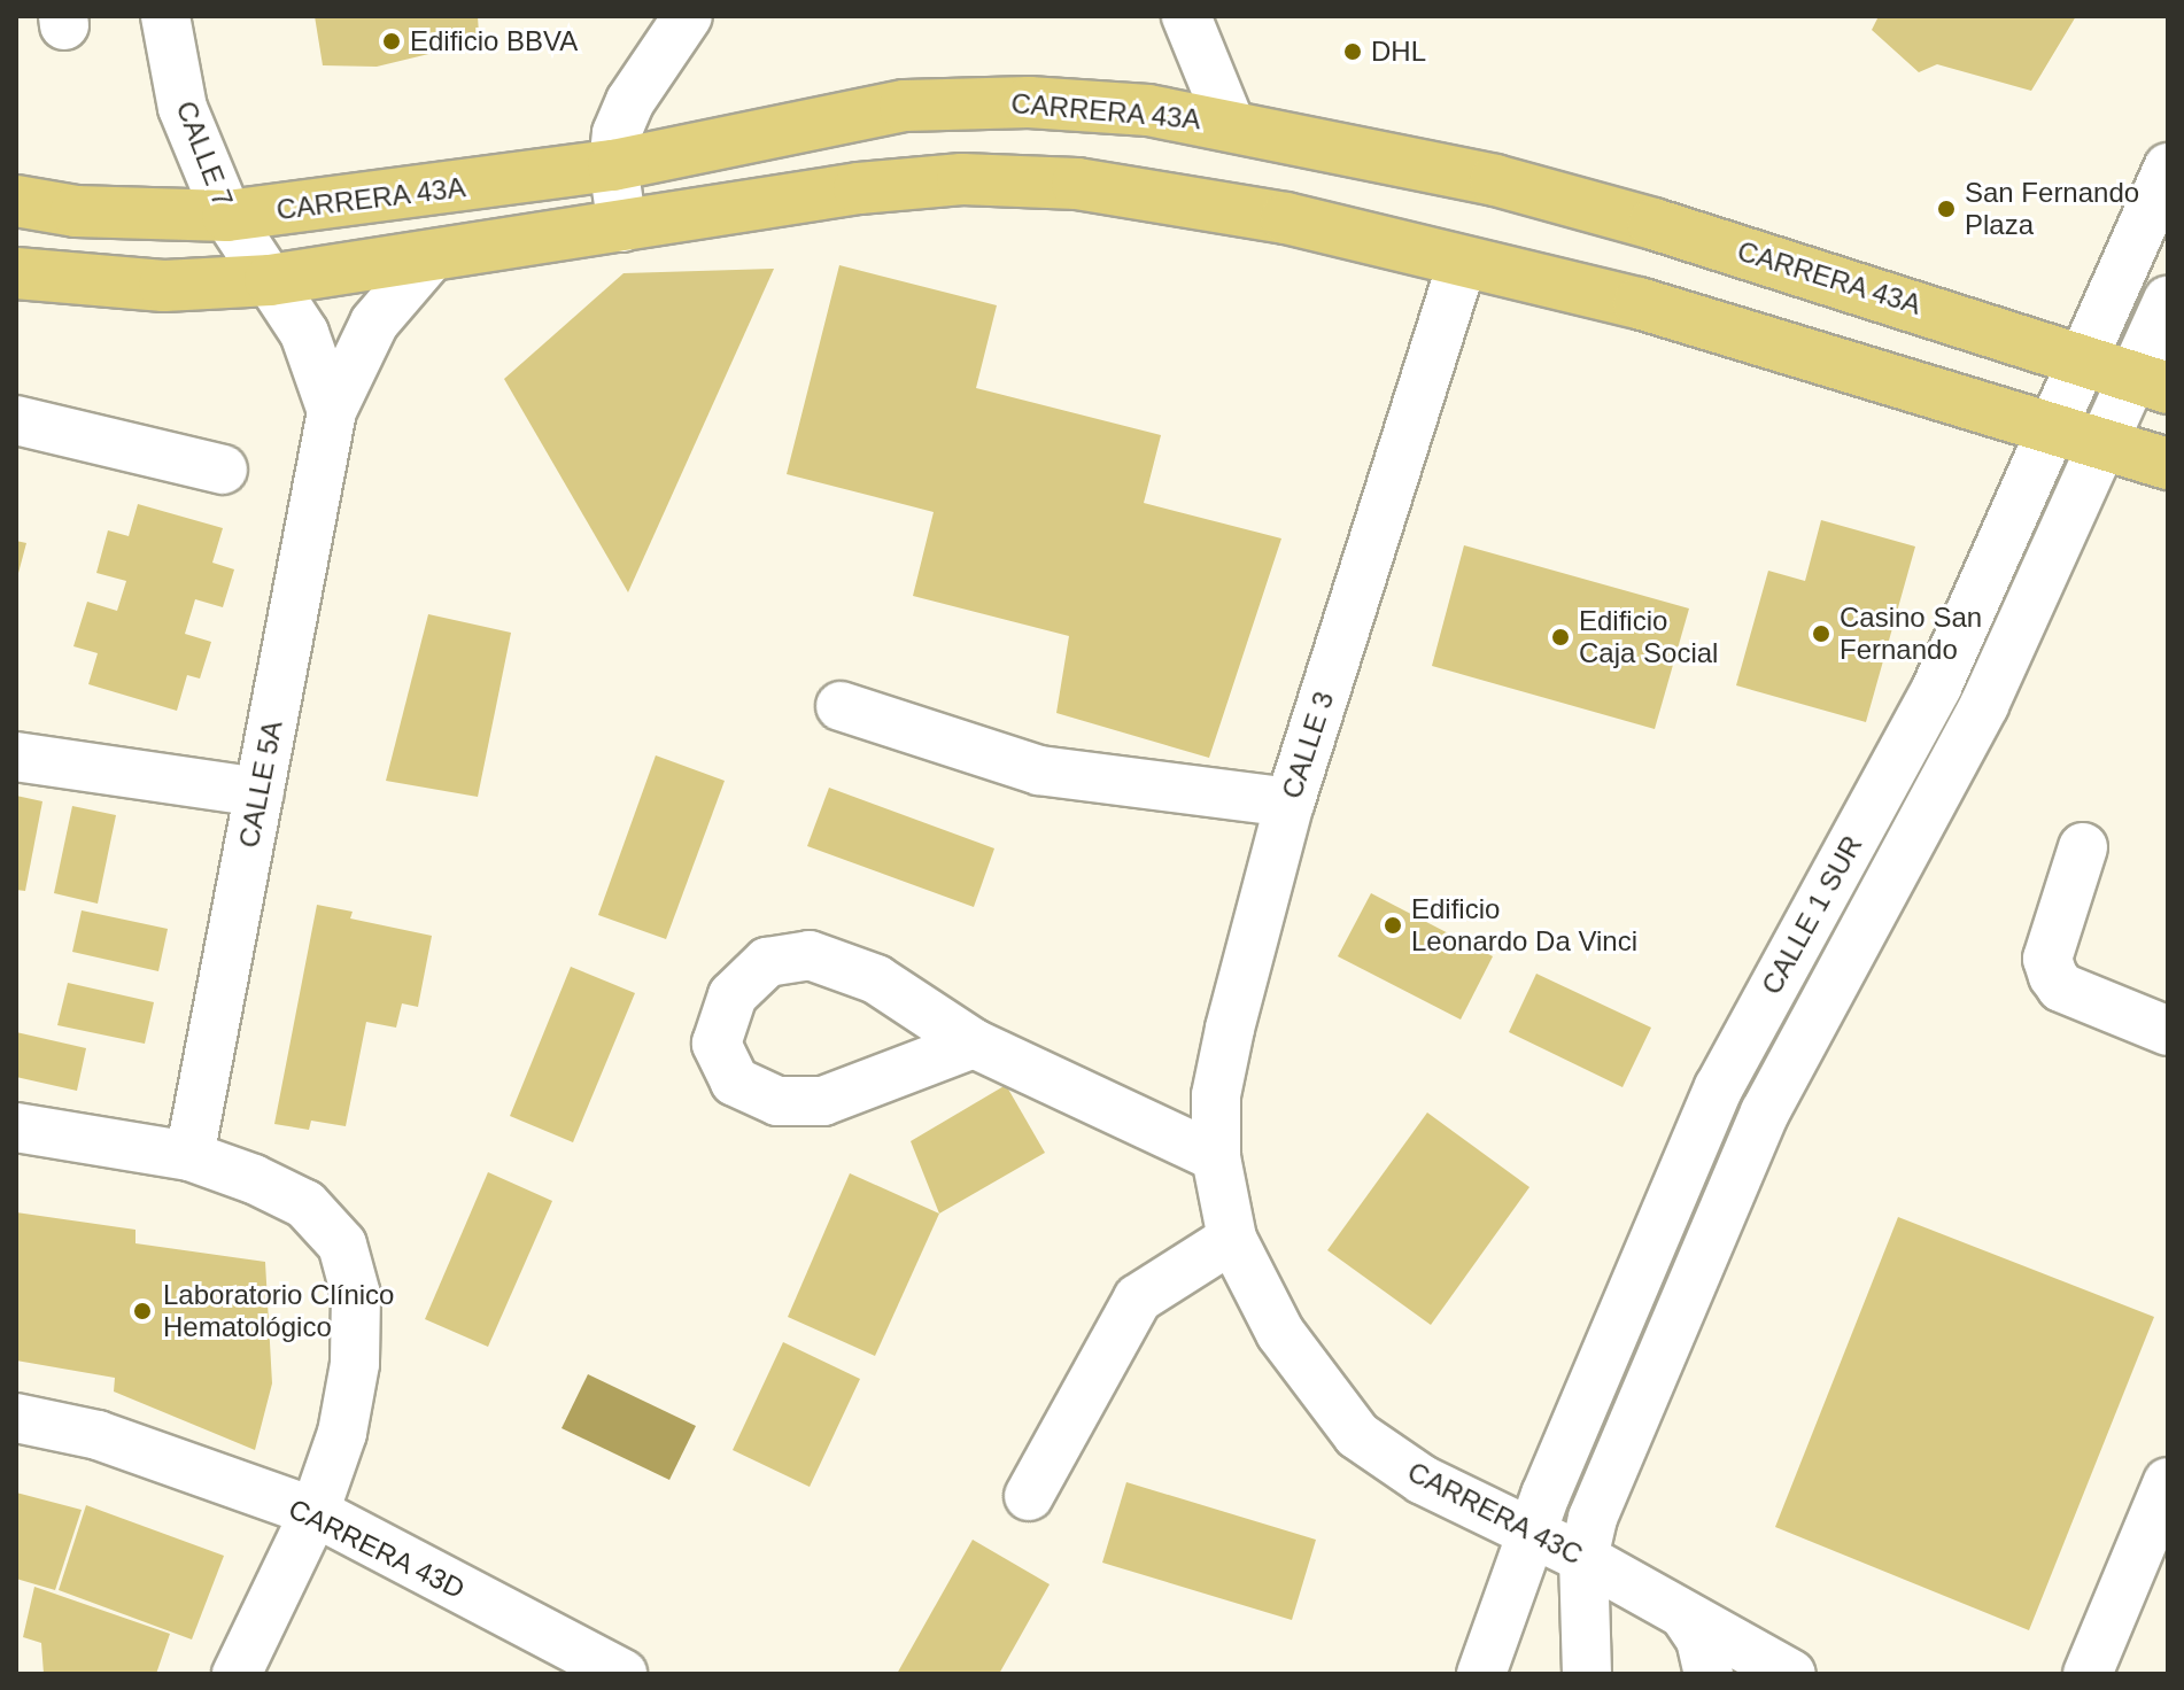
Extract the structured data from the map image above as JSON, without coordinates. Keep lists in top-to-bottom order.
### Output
{
  "streets": {
    "main road": ["CARRERA 43A"],
    "street": [
      "CALLE 7",
      "CALLE 3",
      "CALLE 5A",
      "CALLE 1 SUR",
      "CARRERA 43C",
      "CARRERA 43D"
    ]
  },
  "crossings": [
    ["CARRERA 43A", "CALLE 7"],
    ["CARRERA 43A", "CALLE 1 SUR"],
    ["CALLE 3", "CARRERA 43C"],
    ["CALLE 1 SUR", "CARRERA 43C"]
  ],
  "places": [
    "Edificio BBVA",
    "DHL",
    "San Fernando Plaza",
    "Casino San Fernando",
    "Edificio Caja Social",
    "Edificio Leonardo Da Vinci",
    "Laboratorio Clínico Hematológico"
  ]
}
